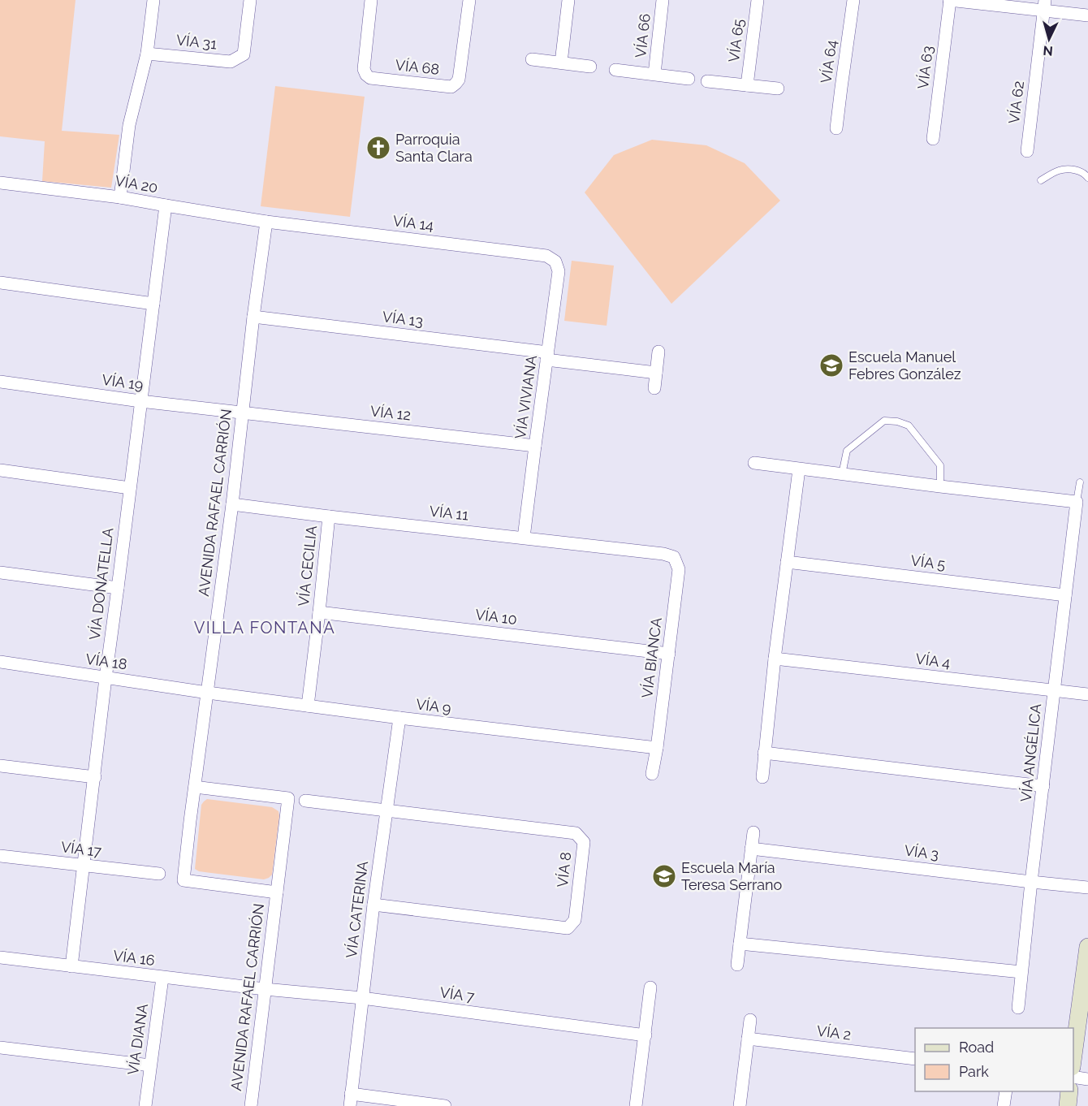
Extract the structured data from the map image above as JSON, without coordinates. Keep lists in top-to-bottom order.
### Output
{
  "streets": {
    "street": [
      "VÍA 66",
      "VÍA 65",
      "VÍA 31",
      "VÍA 64",
      "VÍA 68",
      "VÍA 63",
      "VÍA 62",
      "VÍA 20",
      "VÍA 14",
      "VÍA 13",
      "VÍA 19",
      "VÍA VIVIANA",
      "VÍA 12",
      "AVENIDA RAFAEL CARRIÓN",
      "VÍA 11",
      "VÍA 5",
      "VÍA CECILIA",
      "VÍA DONATELLA",
      "VÍA 10",
      "VÍA BIANCA",
      "VÍA 4",
      "VÍA 18",
      "VÍA 9",
      "VÍA ANGÉLICA",
      "VÍA 17",
      "VÍA 3",
      "VÍA 8",
      "VÍA CATERINA",
      "VÍA 16",
      "VÍA 7",
      "VÍA 2",
      "VÍA DIANA"
    ]
  },
  "crossings": [
    ["VÍA 20", "VÍA 14"],
    ["VÍA 20", "AVENIDA RAFAEL CARRIÓN"],
    ["VÍA 20", "VÍA DONATELLA"],
    ["VÍA 14", "VÍA VIVIANA"],
    ["VÍA 14", "AVENIDA RAFAEL CARRIÓN"],
    ["VÍA 13", "VÍA VIVIANA"],
    ["VÍA 13", "AVENIDA RAFAEL CARRIÓN"],
    ["VÍA 19", "VÍA 12"],
    ["VÍA 19", "AVENIDA RAFAEL CARRIÓN"],
    ["VÍA 19", "VÍA DONATELLA"],
    ["VÍA VIVIANA", "VÍA 12"],
    ["VÍA VIVIANA", "VÍA 11"],
    ["VÍA 12", "AVENIDA RAFAEL CARRIÓN"],
    ["AVENIDA RAFAEL CARRIÓN", "VÍA 11"],
    ["AVENIDA RAFAEL CARRIÓN", "VÍA 18"],
    ["AVENIDA RAFAEL CARRIÓN", "VÍA 9"],
    ["AVENIDA RAFAEL CARRIÓN", "VÍA 16"],
    ["AVENIDA RAFAEL CARRIÓN", "VÍA 7"],
    ["VÍA 11", "VÍA CECILIA"],
    ["VÍA 11", "VÍA BIANCA"],
    ["VÍA 5", "VÍA ANGÉLICA"],
    ["VÍA CECILIA", "VÍA 10"],
    ["VÍA CECILIA", "VÍA 9"],
    ["VÍA DONATELLA", "VÍA 18"],
    ["VÍA DONATELLA", "VÍA 17"],
    ["VÍA DONATELLA", "VÍA 16"],
    ["VÍA 10", "VÍA BIANCA"],
    ["VÍA BIANCA", "VÍA 9"],
    ["VÍA 4", "VÍA ANGÉLICA"],
    ["VÍA 18", "VÍA 9"],
    ["VÍA 9", "VÍA CATERINA"],
    ["VÍA ANGÉLICA", "VÍA 3"],
    ["VÍA 8", "VÍA CATERINA"],
    ["VÍA CATERINA", "VÍA 7"],
    ["VÍA 16", "VÍA 7"],
    ["VÍA 16", "VÍA DIANA"]
  ],
  "districts": ["VILLA FONTANA"],
  "places": {
    "church": ["Parroquia Santa Clara"],
    "school or university": ["Escuela Manuel Febres González", "Escuela María Teresa Serrano"]
  },
  "legend": ["Road", "Park"],
  "north": "bottom"
}
